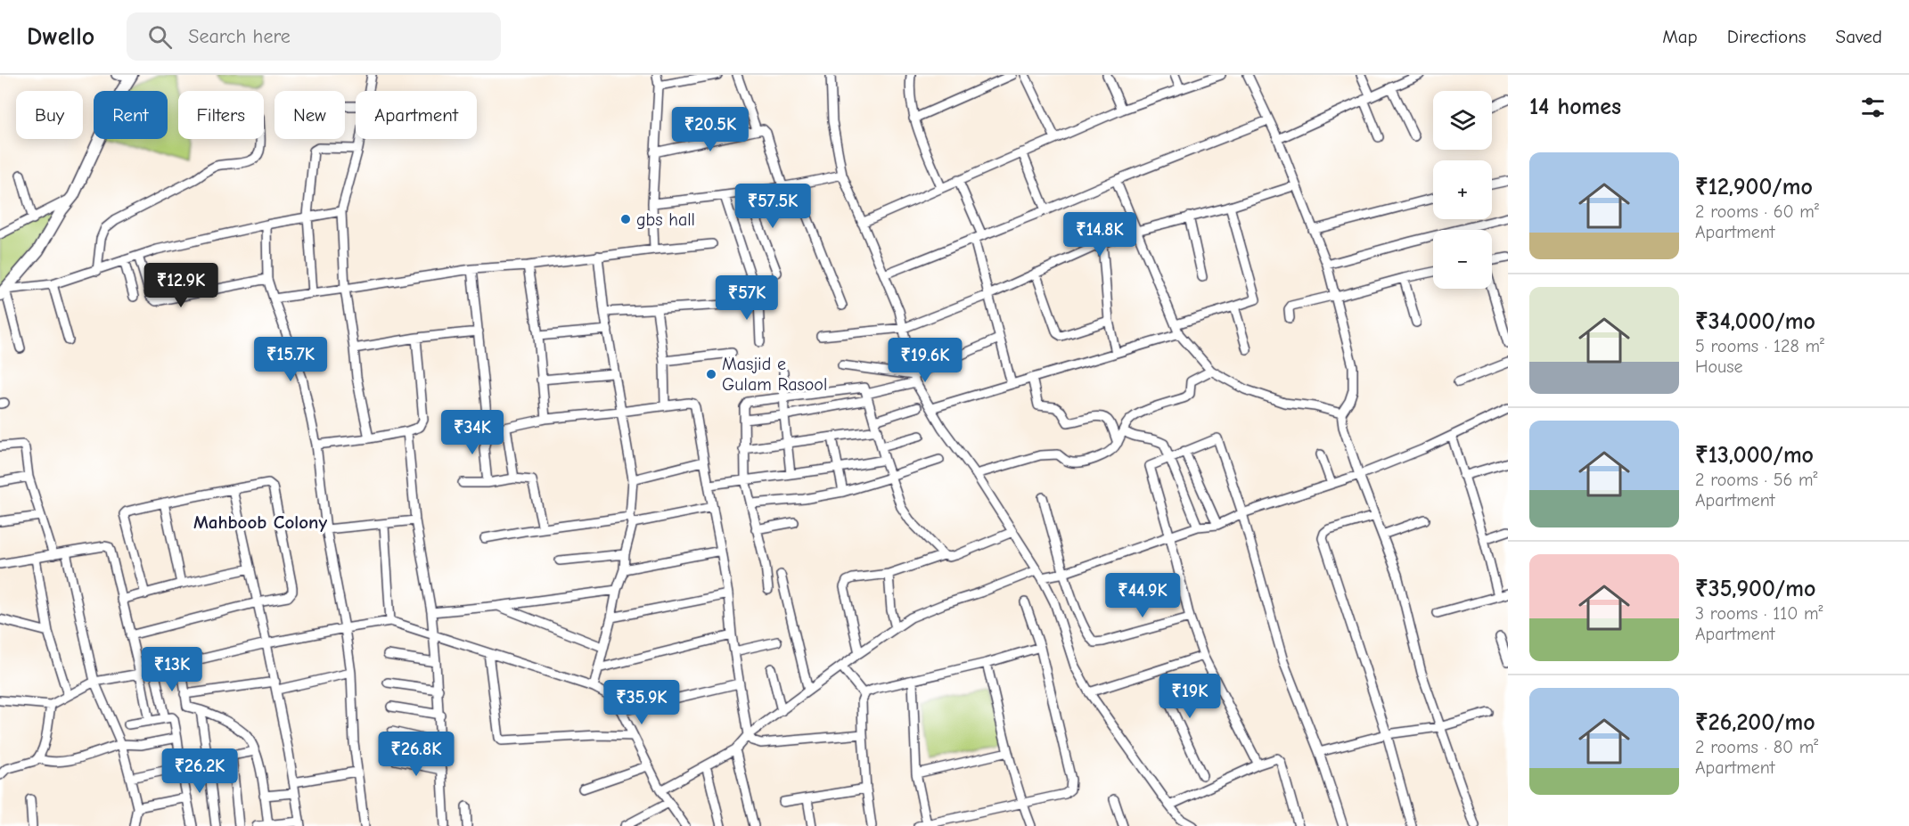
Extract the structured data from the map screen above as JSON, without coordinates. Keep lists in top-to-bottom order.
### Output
{
  "districts": ["Mahboob Colony"],
  "places": ["gbs hall", "Masjid e Gulam Rasool"],
  "page": {
    "header": "Dwello",
    "search": "Search here",
    "nav": ["Map", "Directions", "Saved"],
    "heading": "14 homes",
    "map_buttons": ["+", "−"],
    "chip": [
      "Buy",
      "Rent",
      "Filters",
      "New",
      "Apartment"
    ],
    "price": [
      "₹20.5K",
      "₹57.5K",
      "₹14.8K",
      "₹12.9K",
      "₹57K",
      "₹15.7K",
      "₹19.6K",
      "₹34K",
      "₹44.9K",
      "₹13K",
      "₹19K",
      "₹35.9K",
      "₹26.8K",
      "₹26.2K"
    ],
    "list": [
      {
        "name": "₹12,900/mo",
        "note": "2 rooms · 60 m² · Apartment"
      },
      {
        "name": "₹34,000/mo",
        "note": "5 rooms · 128 m² · House"
      },
      {
        "name": "₹13,000/mo",
        "note": "2 rooms · 56 m² · Apartment"
      },
      {
        "name": "₹35,900/mo",
        "note": "3 rooms · 110 m² · Apartment"
      },
      {
        "name": "₹26,200/mo",
        "note": "2 rooms · 80 m² · Apartment"
      }
    ]
  }
}
